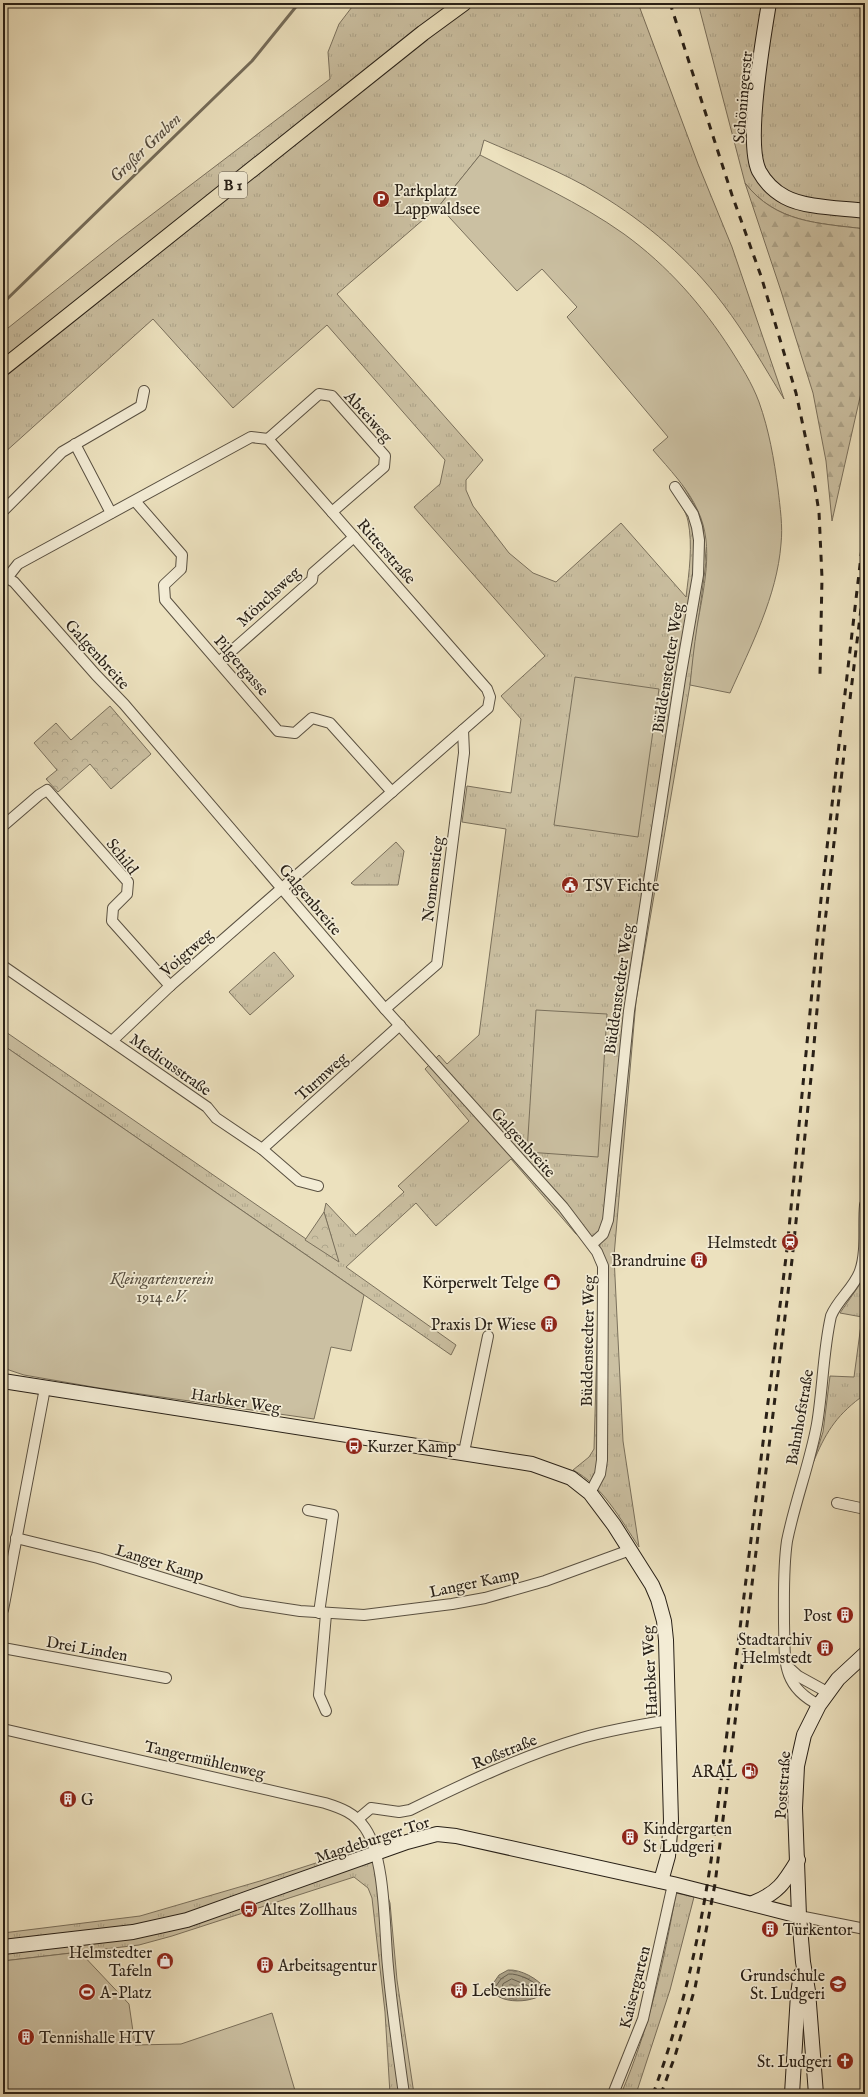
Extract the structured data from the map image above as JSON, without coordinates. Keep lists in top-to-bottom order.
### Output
{
  "streets": {
    "main road": [
      "Schöningerstr",
      "B 1",
      "Harbker Weg",
      "Poststraße",
      "Magdeburger Tor"
    ],
    "street": [
      "Abteiweg",
      "Ritterstraße",
      "Mönchsweg",
      "Galgenbreite",
      "Pilgergasse",
      "Büddenstedter Weg",
      "Schild",
      "Nonnenstieg",
      "Voigtweg",
      "Medicusstraße",
      "Turmweg",
      "Bahnhofstraße",
      "Langer Kamp",
      "Drei Linden",
      "Roßstraße",
      "Tangermühlenweg",
      "Kaisergarten"
    ]
  },
  "crossings": [
    ["Abteiweg", "Ritterstraße"],
    ["Ritterstraße", "Mönchsweg"],
    ["Ritterstraße", "Galgenbreite"],
    ["Ritterstraße", "Pilgergasse"],
    ["Ritterstraße", "Nonnenstieg"],
    ["Ritterstraße", "Voigtweg"],
    ["Mönchsweg", "Pilgergasse"],
    ["Galgenbreite", "Büddenstedter Weg"],
    ["Galgenbreite", "Nonnenstieg"],
    ["Galgenbreite", "Voigtweg"],
    ["Galgenbreite", "Turmweg"],
    ["Büddenstedter Weg", "Harbker Weg"],
    ["Schild", "Voigtweg"],
    ["Voigtweg", "Medicusstraße"],
    ["Medicusstraße", "Turmweg"],
    ["Harbker Weg", "Langer Kamp"],
    ["Harbker Weg", "Roßstraße"],
    ["Harbker Weg", "Magdeburger Tor"],
    ["Harbker Weg", "Kaisergarten"],
    ["Bahnhofstraße", "Poststraße"],
    ["Roßstraße", "Tangermühlenweg"],
    ["Tangermühlenweg", "Magdeburger Tor"],
    ["Poststraße", "Magdeburger Tor"],
    ["Magdeburger Tor", "Kaisergarten"]
  ],
  "water": ["Großer Graben"],
  "parks": ["Kleingartenverein 1914 e.V."],
  "places": {
    "parking": ["Parkplatz Lappwaldsee"],
    "public building": ["TSV Fichte"],
    "station": ["Helmstedt"],
    "building": [
      "Brandruine",
      "Praxis Dr Wiese",
      "Post",
      "Stadtarchiv Helmstedt",
      "G",
      "Kindergarten St Ludgeri",
      "Türkentor",
      "Arbeitsagentur",
      "Lebenshilfe",
      "Tennishalle HTV"
    ],
    "shop": ["Körperwelt Telge", "Helmstedter Tafeln"],
    "bus stop": ["Kurzer Kamp", "Altes Zollhaus"],
    "fuel station": ["ARAL"],
    "school or university": ["Grundschule St. Ludgeri"],
    "sports": ["A-Platz"],
    "church": ["St. Ludgeri"]
  }
}
